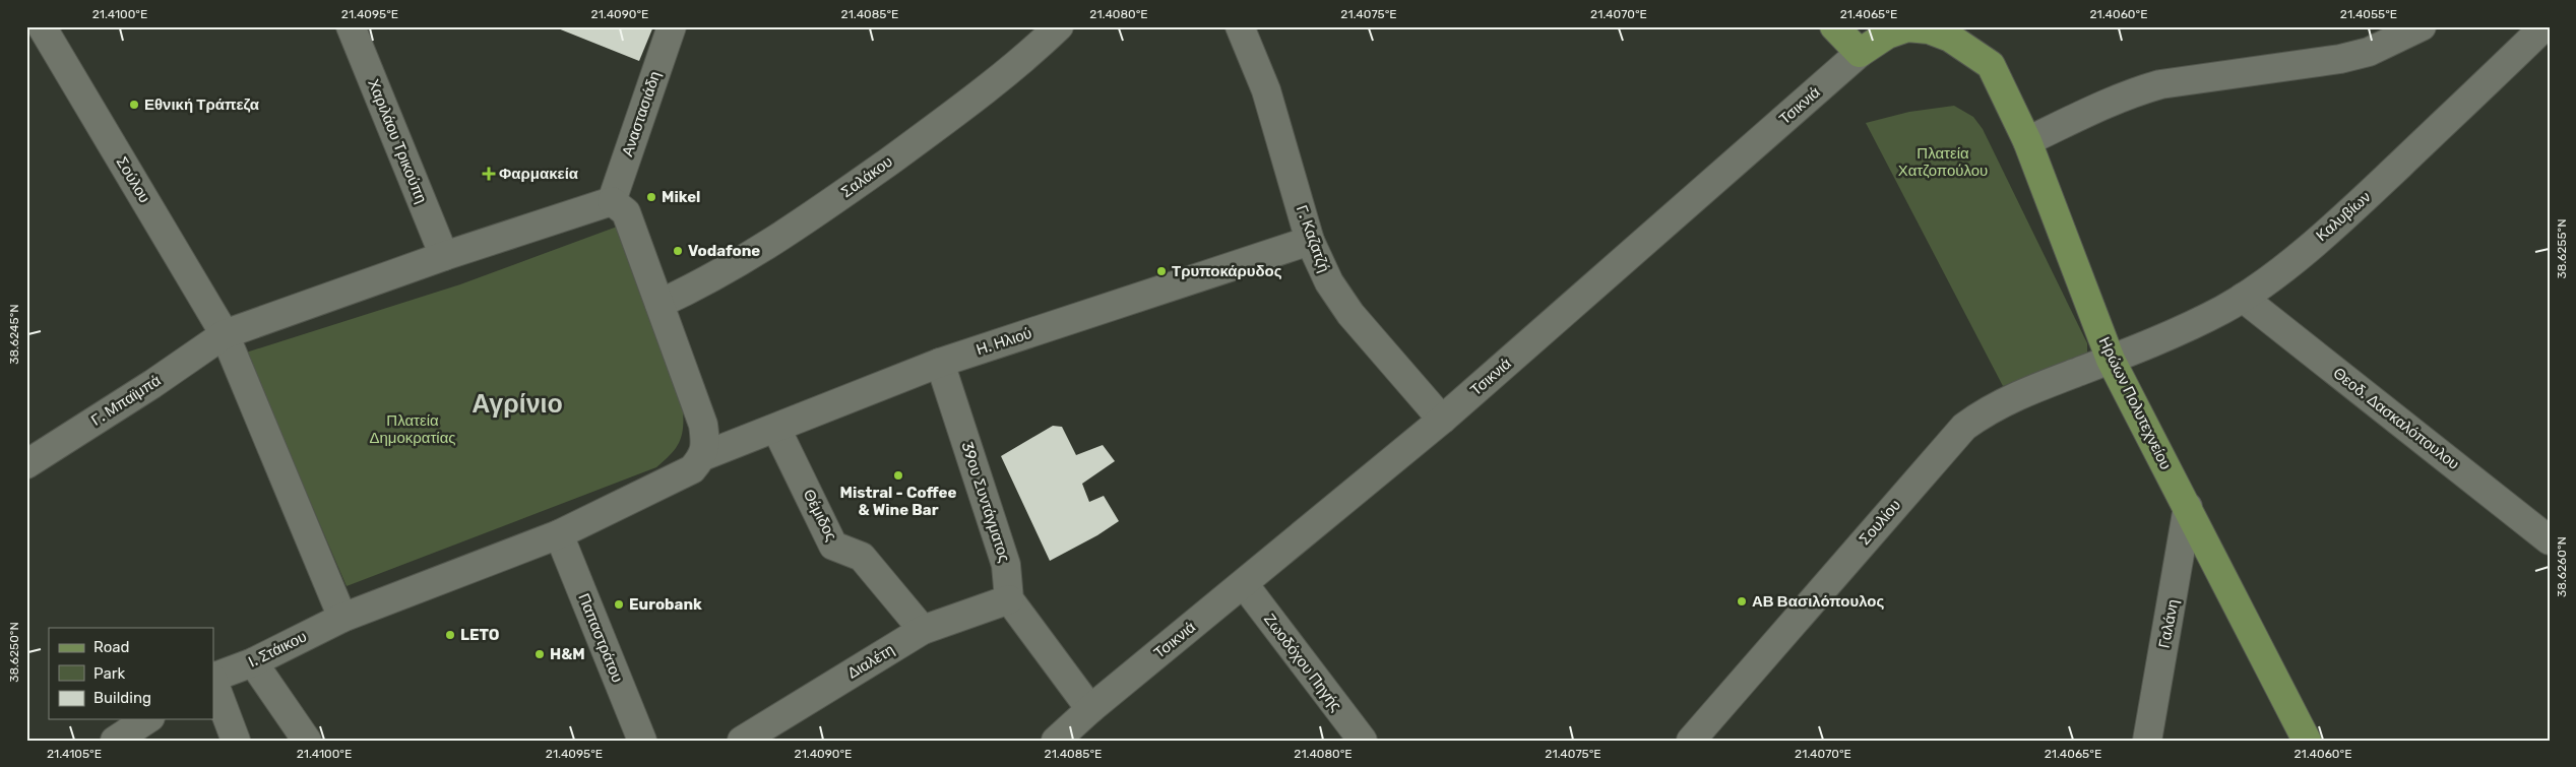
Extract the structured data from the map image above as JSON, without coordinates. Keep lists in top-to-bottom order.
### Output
{
  "streets": {
    "main road": ["Τσικνιά", "Ηρώων Πολυτεχνείου"],
    "street": [
      "Αναστασιάδη",
      "Χαριλάου Τρικούπη",
      "Σαλάκου",
      "Σούλου",
      "Καλυβίων",
      "Γ. Καζατζή",
      "Η. Ηλιού",
      "Γ. Μπαϊμπά",
      "Θεοδ. Δασκαλόπουλου",
      "39ου Συντάγματος",
      "Θέμιδος",
      "Σουλίου",
      "Γαλάνη",
      "Παπαστράτου",
      "Ι. Στάικου",
      "Διαλέτη",
      "Ζωοδόχου Πηγής"
    ]
  },
  "crossings": [
    ["Τσικνιά", "Γ. Καζατζή"],
    ["Τσικνιά", "Ηρώων Πολυτεχνείου"],
    ["Τσικνιά", "Ζωοδόχου Πηγής"],
    ["Σούλου", "Γ. Μπαϊμπά"],
    ["Καλυβίων", "Ηρώων Πολυτεχνείου"],
    ["Καλυβίων", "Θεοδ. Δασκαλόπουλου"],
    ["Καλυβίων", "Σουλίου"],
    ["Γ. Καζατζή", "Η. Ηλιού"],
    ["Η. Ηλιού", "39ου Συντάγματος"],
    ["Η. Ηλιού", "Θέμιδος"],
    ["Ηρώων Πολυτεχνείου", "Σουλίου"],
    ["Ηρώων Πολυτεχνείου", "Γαλάνη"],
    ["39ου Συντάγματος", "Διαλέτη"],
    ["Θέμιδος", "Διαλέτη"]
  ],
  "districts": ["Αγρίνιο"],
  "parks": ["Πλατεία Χατζοπούλου", "Πλατεία Δημοκρατίας"],
  "places": {
    "other": [
      "Εθνική Τράπεζα",
      "Mikel",
      "Vodafone",
      "Τρυποκάρυδος",
      "Mistral - Coffee & Wine Bar",
      "ΑΒ Βασιλόπουλος",
      "Eurobank",
      "LETO",
      "H&M"
    ],
    "health": ["Φαρμακεία"]
  },
  "legend": ["Road", "Park", "Building"],
  "coordinates": [
    "21.4100°E",
    "21.4095°E",
    "21.4090°E",
    "21.4085°E",
    "21.4080°E",
    "21.4075°E",
    "21.4070°E",
    "21.4065°E",
    "21.4060°E",
    "21.4055°E",
    "38.6255°N",
    "38.6245°N",
    "38.6260°N",
    "38.6250°N",
    "21.4105°E"
  ]
}
